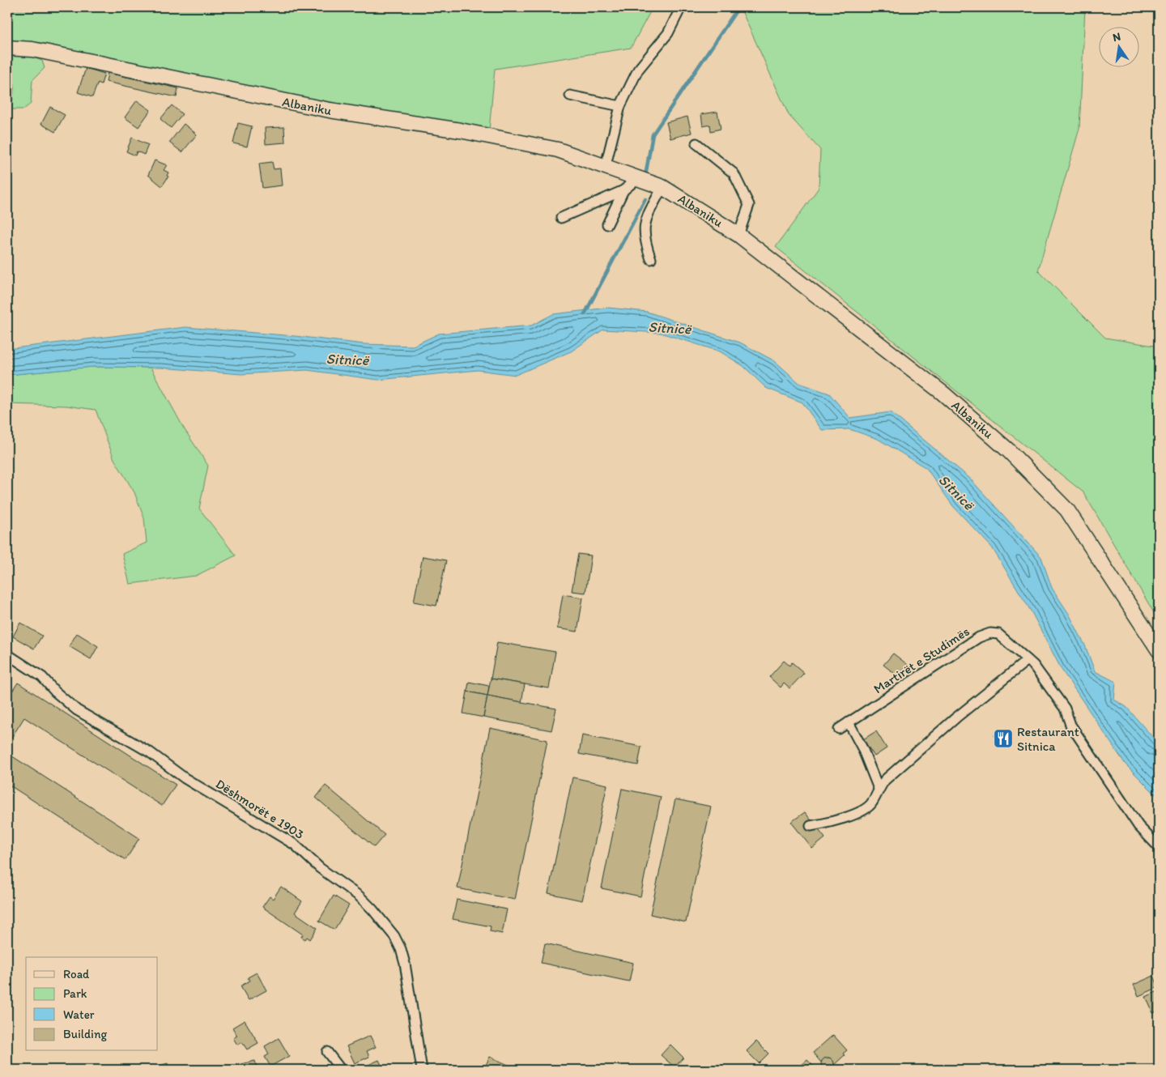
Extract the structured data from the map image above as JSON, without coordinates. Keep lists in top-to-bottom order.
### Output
{
  "streets": {
    "main road": ["Albaniku"],
    "street": ["Martirët e Studimës", "Dëshmorët e 1903"]
  },
  "water": ["Sitnicë"],
  "places": {
    "restaurant": ["Restaurant Sitnica"]
  },
  "legend": [
    "Road",
    "Park",
    "Water",
    "Building"
  ],
  "north": "top"
}
